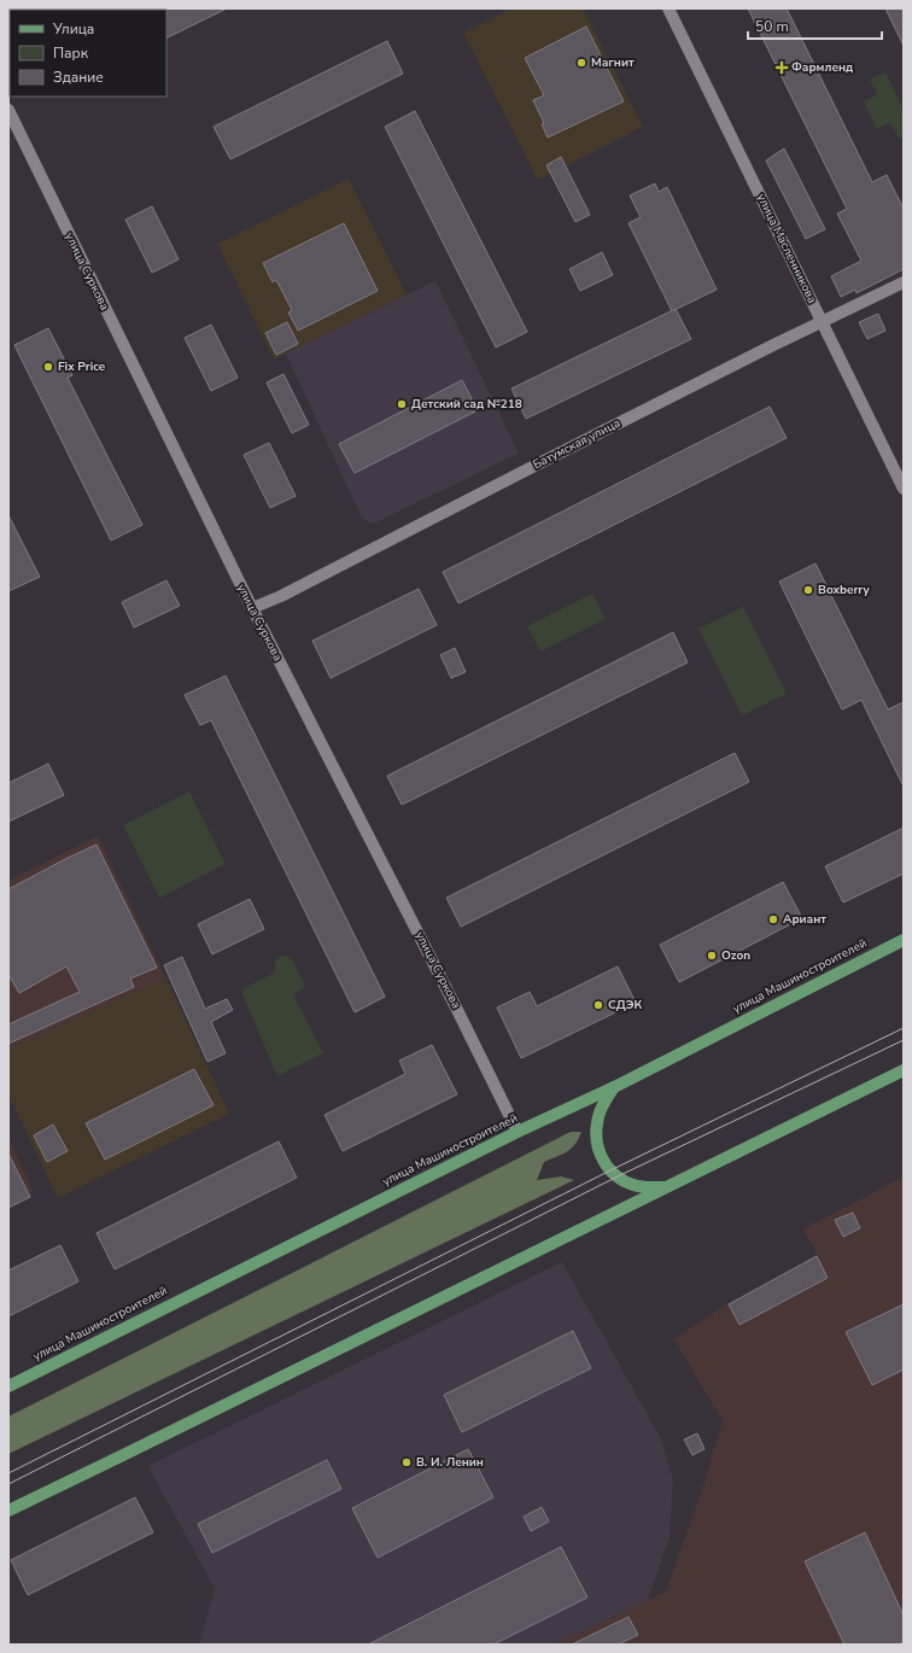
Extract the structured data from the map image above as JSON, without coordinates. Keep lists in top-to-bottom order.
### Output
{
  "streets": {
    "main road": ["улица Машиностроителей"],
    "street": ["улица Масленникова", "улица Суркова", "Батумская улица"]
  },
  "crossings": [
    ["улица Масленникова", "Батумская улица"],
    ["улица Суркова", "Батумская улица"],
    ["улица Суркова", "улица Машиностроителей"]
  ],
  "places": {
    "other": [
      "Магнит",
      "Fix Price",
      "Детский сад №218",
      "Boxberry",
      "Ариант",
      "Ozon",
      "СДЭК",
      "В. И. Ленин"
    ],
    "health": ["Фармленд"]
  },
  "legend": ["Улица", "Парк", "Здание"],
  "scale_bar": "50 m"
}
